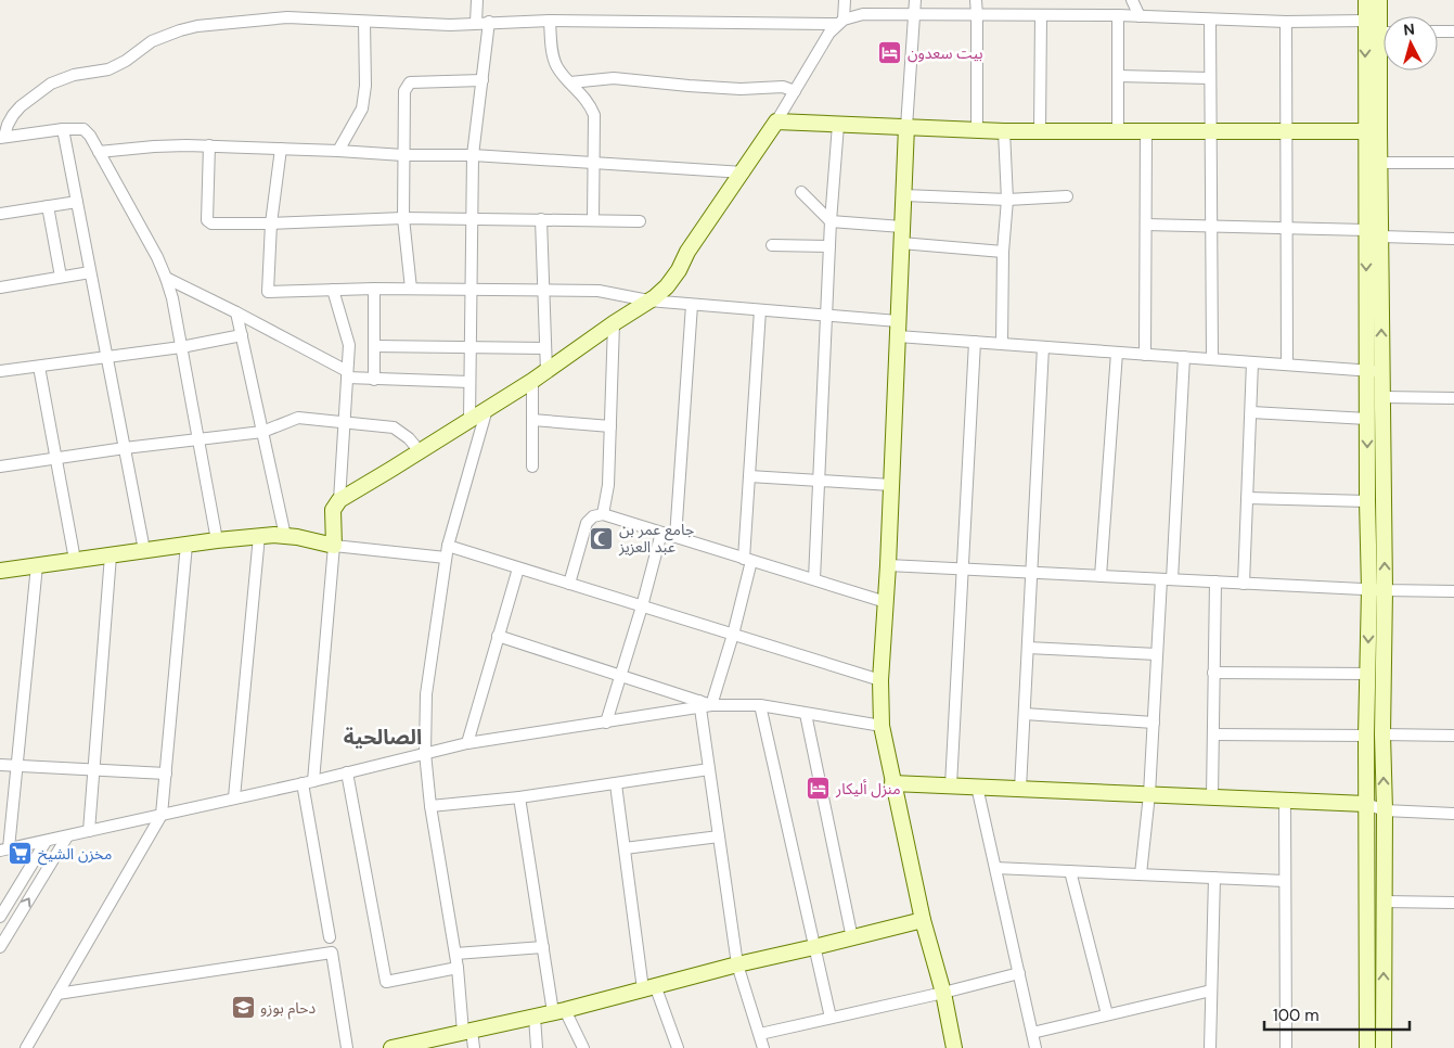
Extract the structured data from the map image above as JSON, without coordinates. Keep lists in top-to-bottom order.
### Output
{
  "districts": ["الصالحية"],
  "places": {
    "hotel": ["بيت سعدون", "منزل أليكار"],
    "mosque": ["جامع عمر بن عبد العزيز"],
    "supermarket": ["مخزن الشيخ"],
    "school or university": ["دحام بوزو"]
  },
  "scale_bar": "100 m",
  "north": "top"
}
